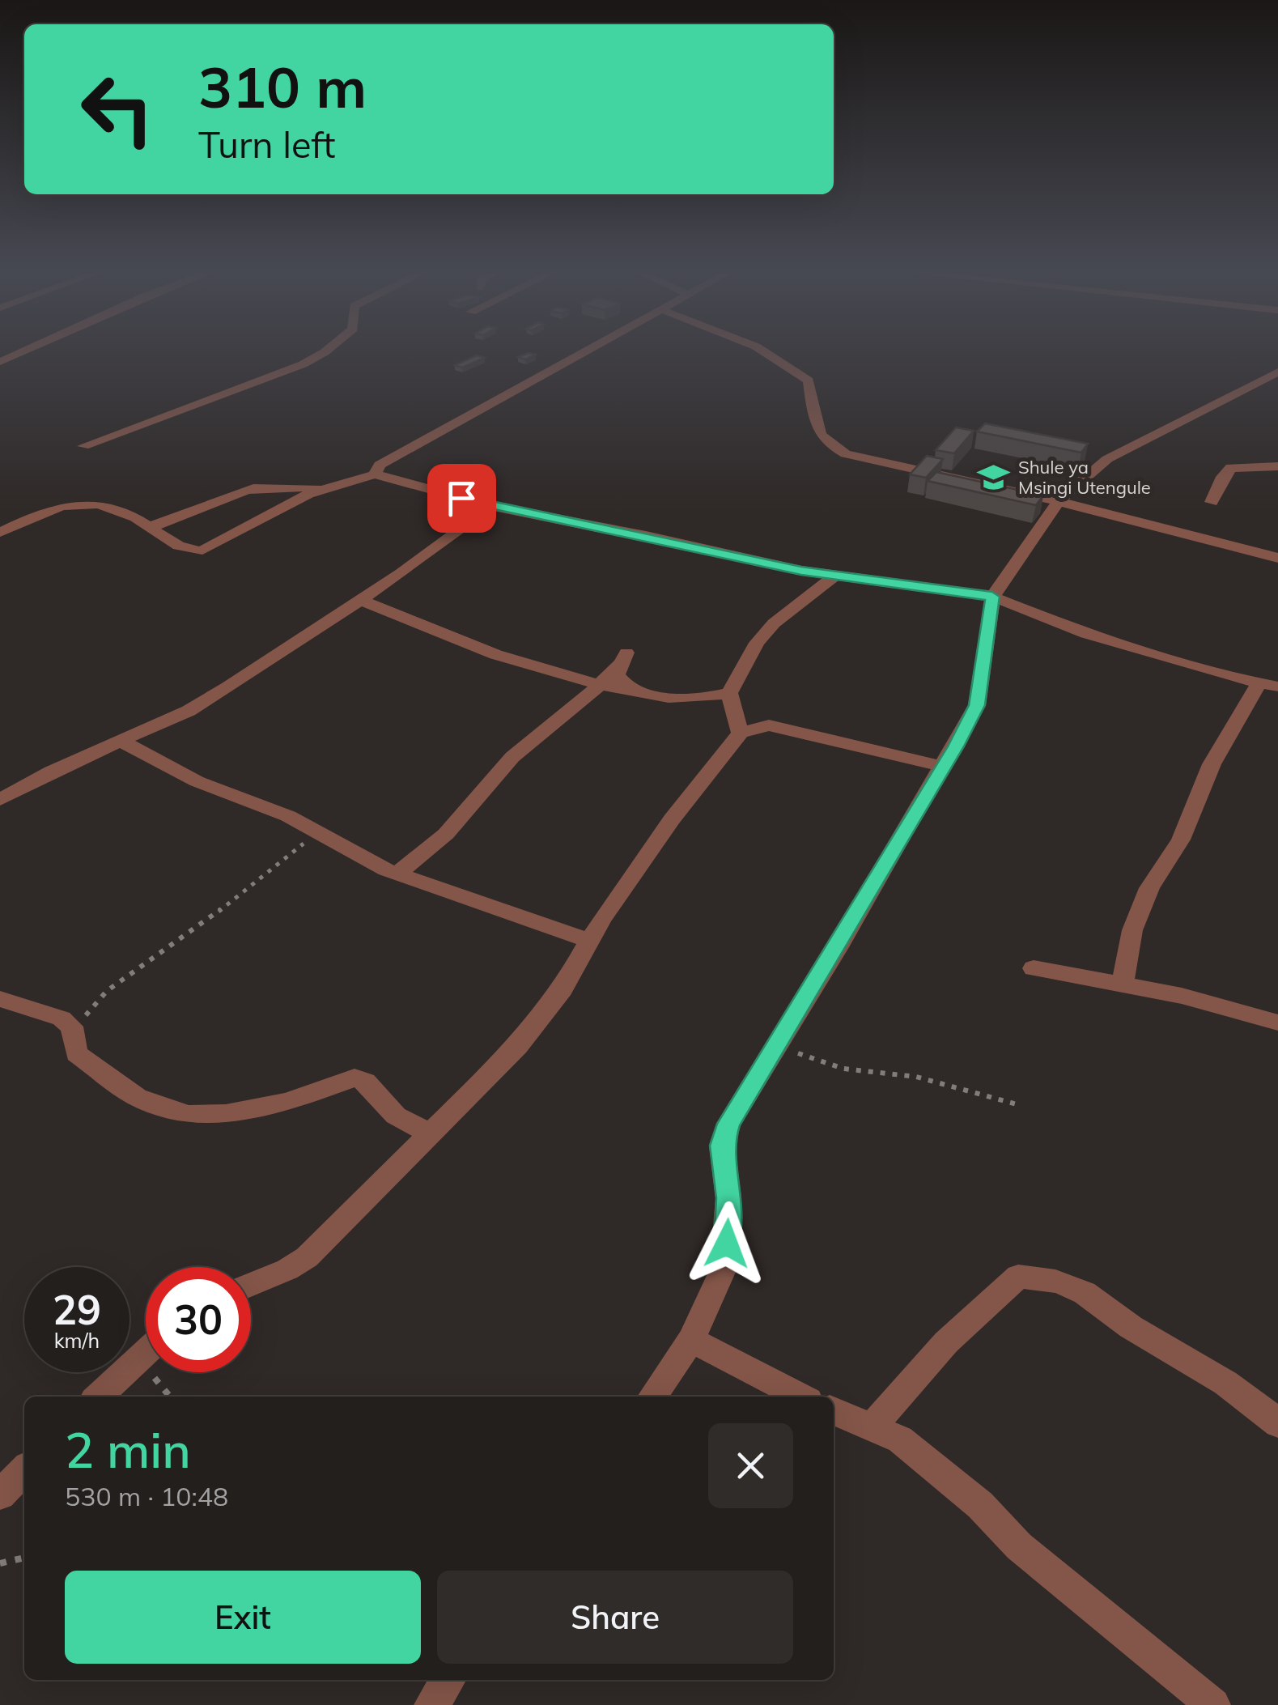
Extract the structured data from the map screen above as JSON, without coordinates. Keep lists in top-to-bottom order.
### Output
{
  "places": {
    "school or university": ["Shule ya Msingi Utengule"]
  },
  "page": {
    "turn": ["310 m", "Turn left"],
    "speed": "29 km/h",
    "limit": "30",
    "heading": ["2 min", "530 m · 10:48"],
    "buttons": ["Exit", "Share"]
  }
}
